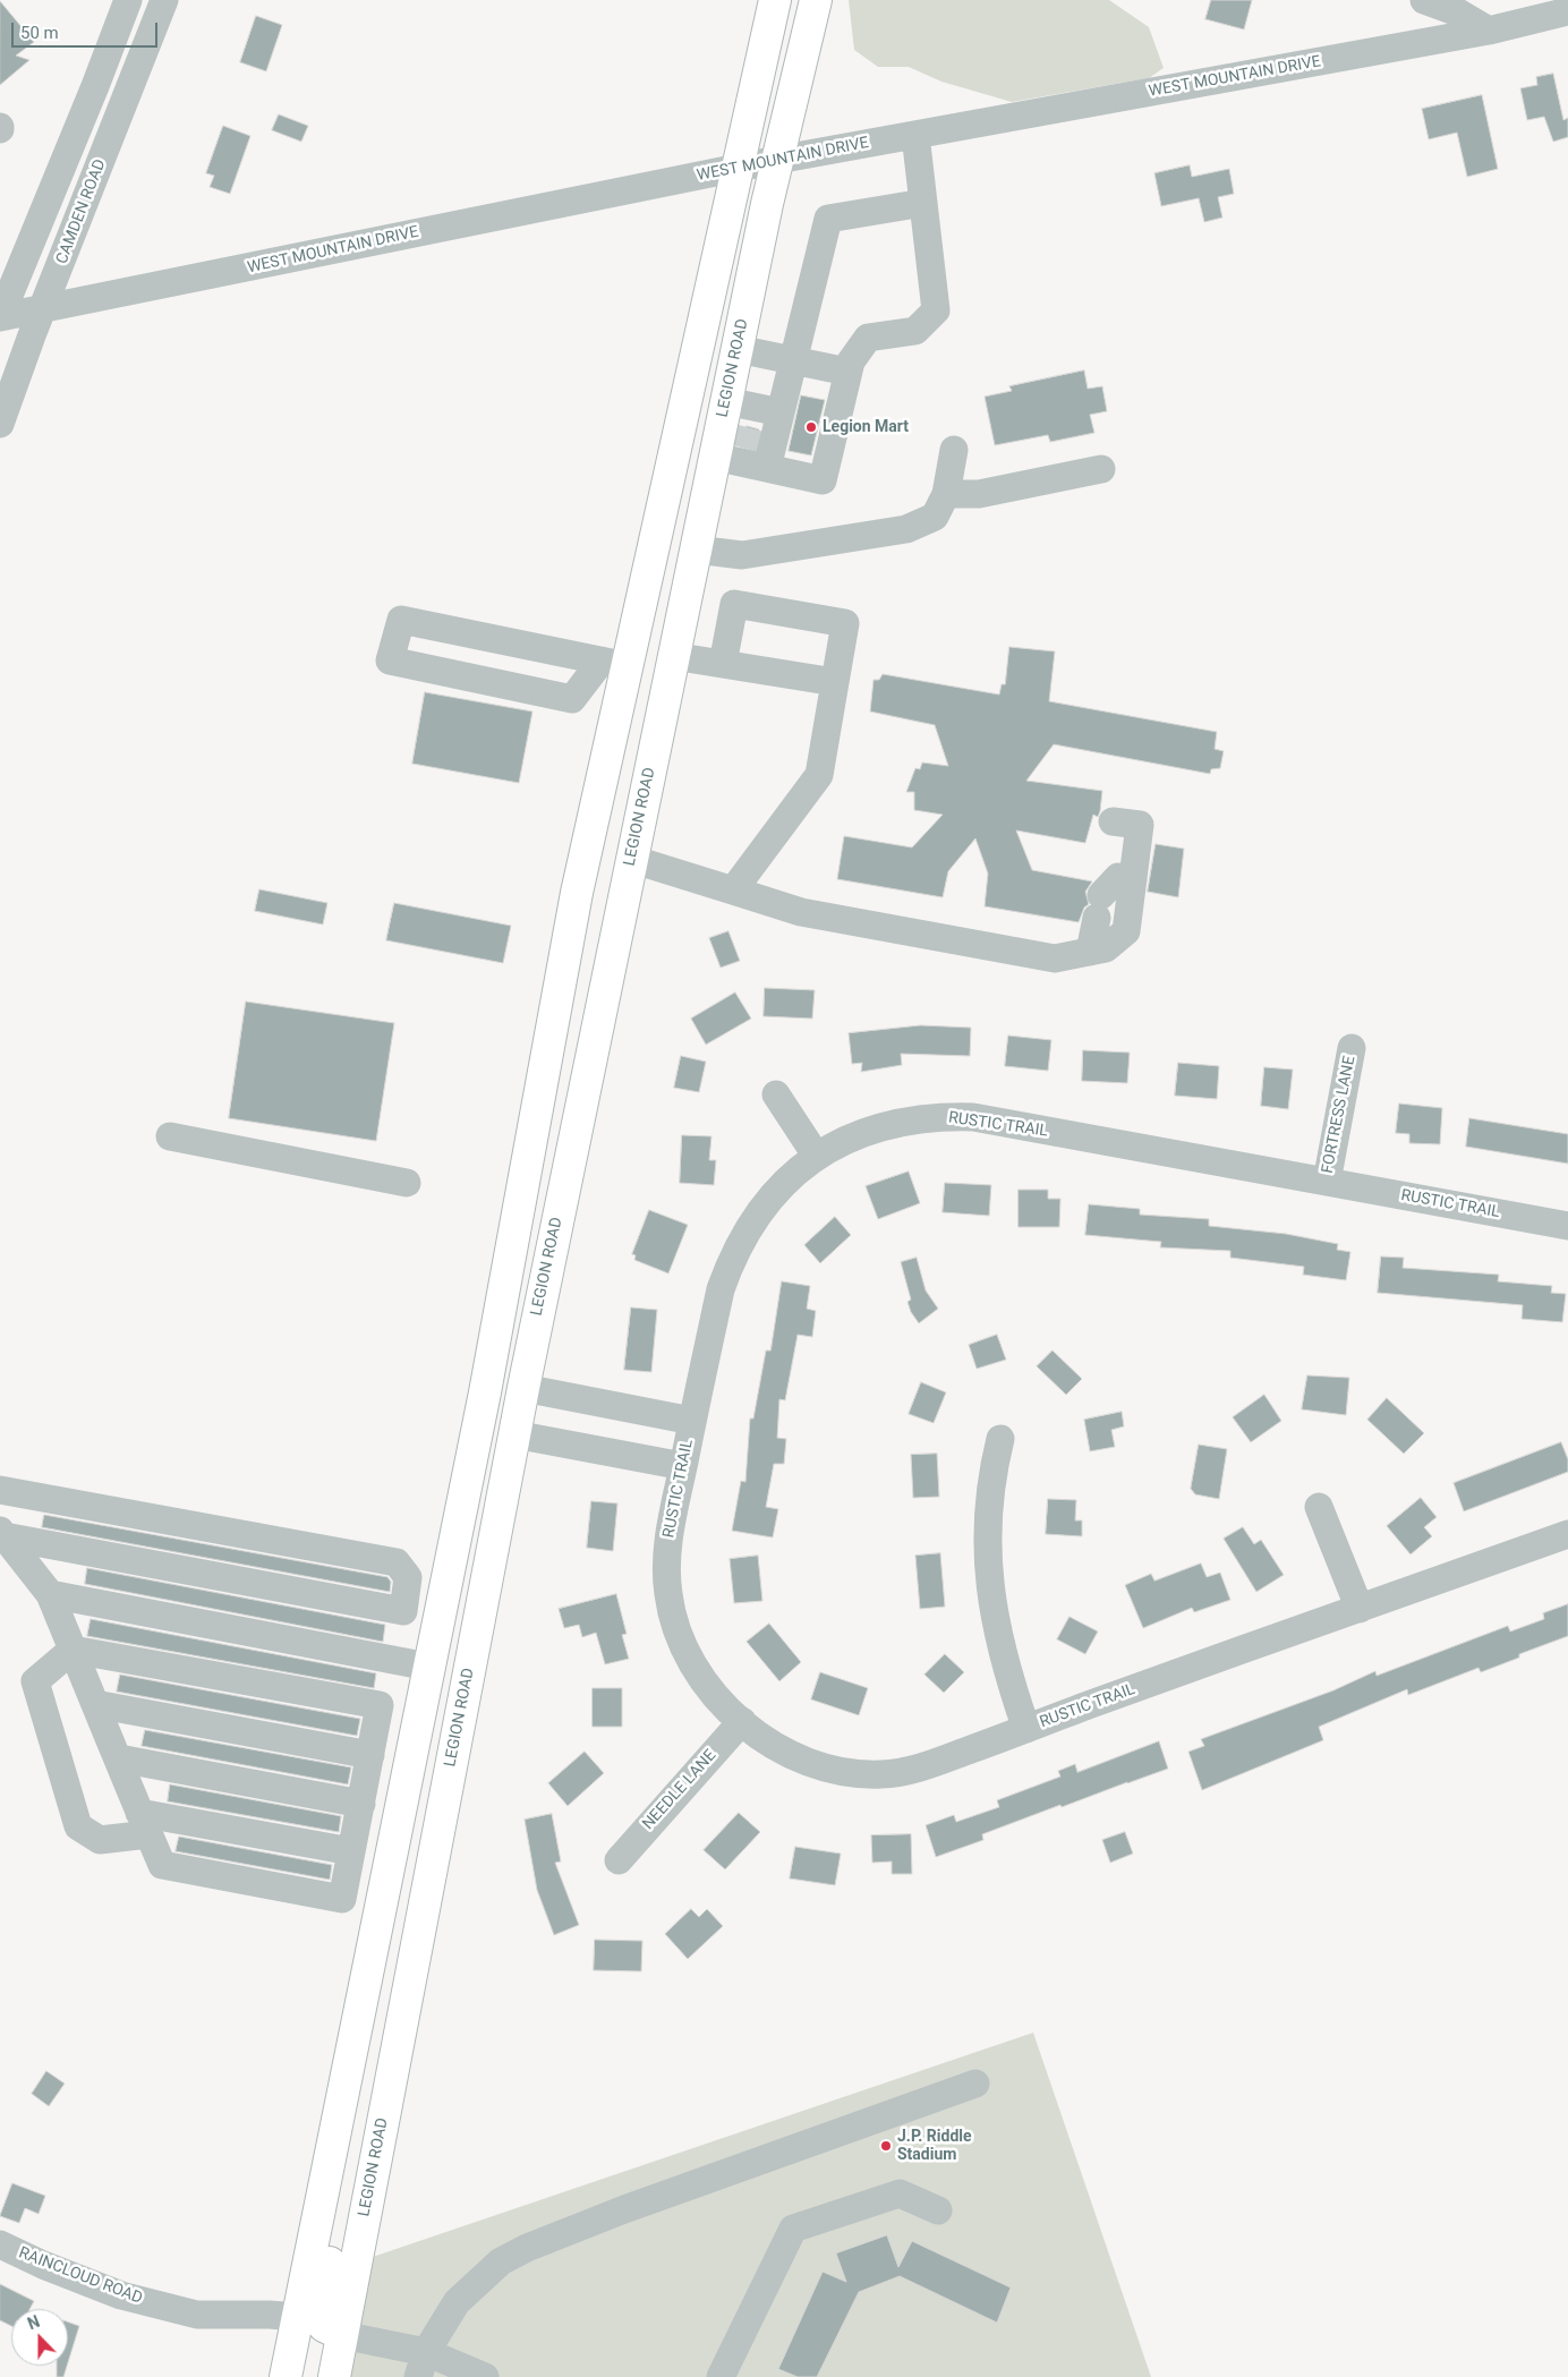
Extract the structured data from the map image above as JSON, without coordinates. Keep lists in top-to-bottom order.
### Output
{
  "streets": {
    "main road": ["LEGION ROAD"],
    "street": [
      "WEST MOUNTAIN DRIVE",
      "CAMDEN ROAD",
      "FORTRESS LANE",
      "RUSTIC TRAIL",
      "NEEDLE LANE",
      "RAINCLOUD ROAD"
    ]
  },
  "crossings": [
    ["WEST MOUNTAIN DRIVE", "CAMDEN ROAD"],
    ["WEST MOUNTAIN DRIVE", "LEGION ROAD"],
    ["FORTRESS LANE", "RUSTIC TRAIL"],
    ["RUSTIC TRAIL", "NEEDLE LANE"]
  ],
  "places": ["Legion Mart", "J.P. Riddle Stadium"],
  "scale_bar": "50 m",
  "north": "top"
}
